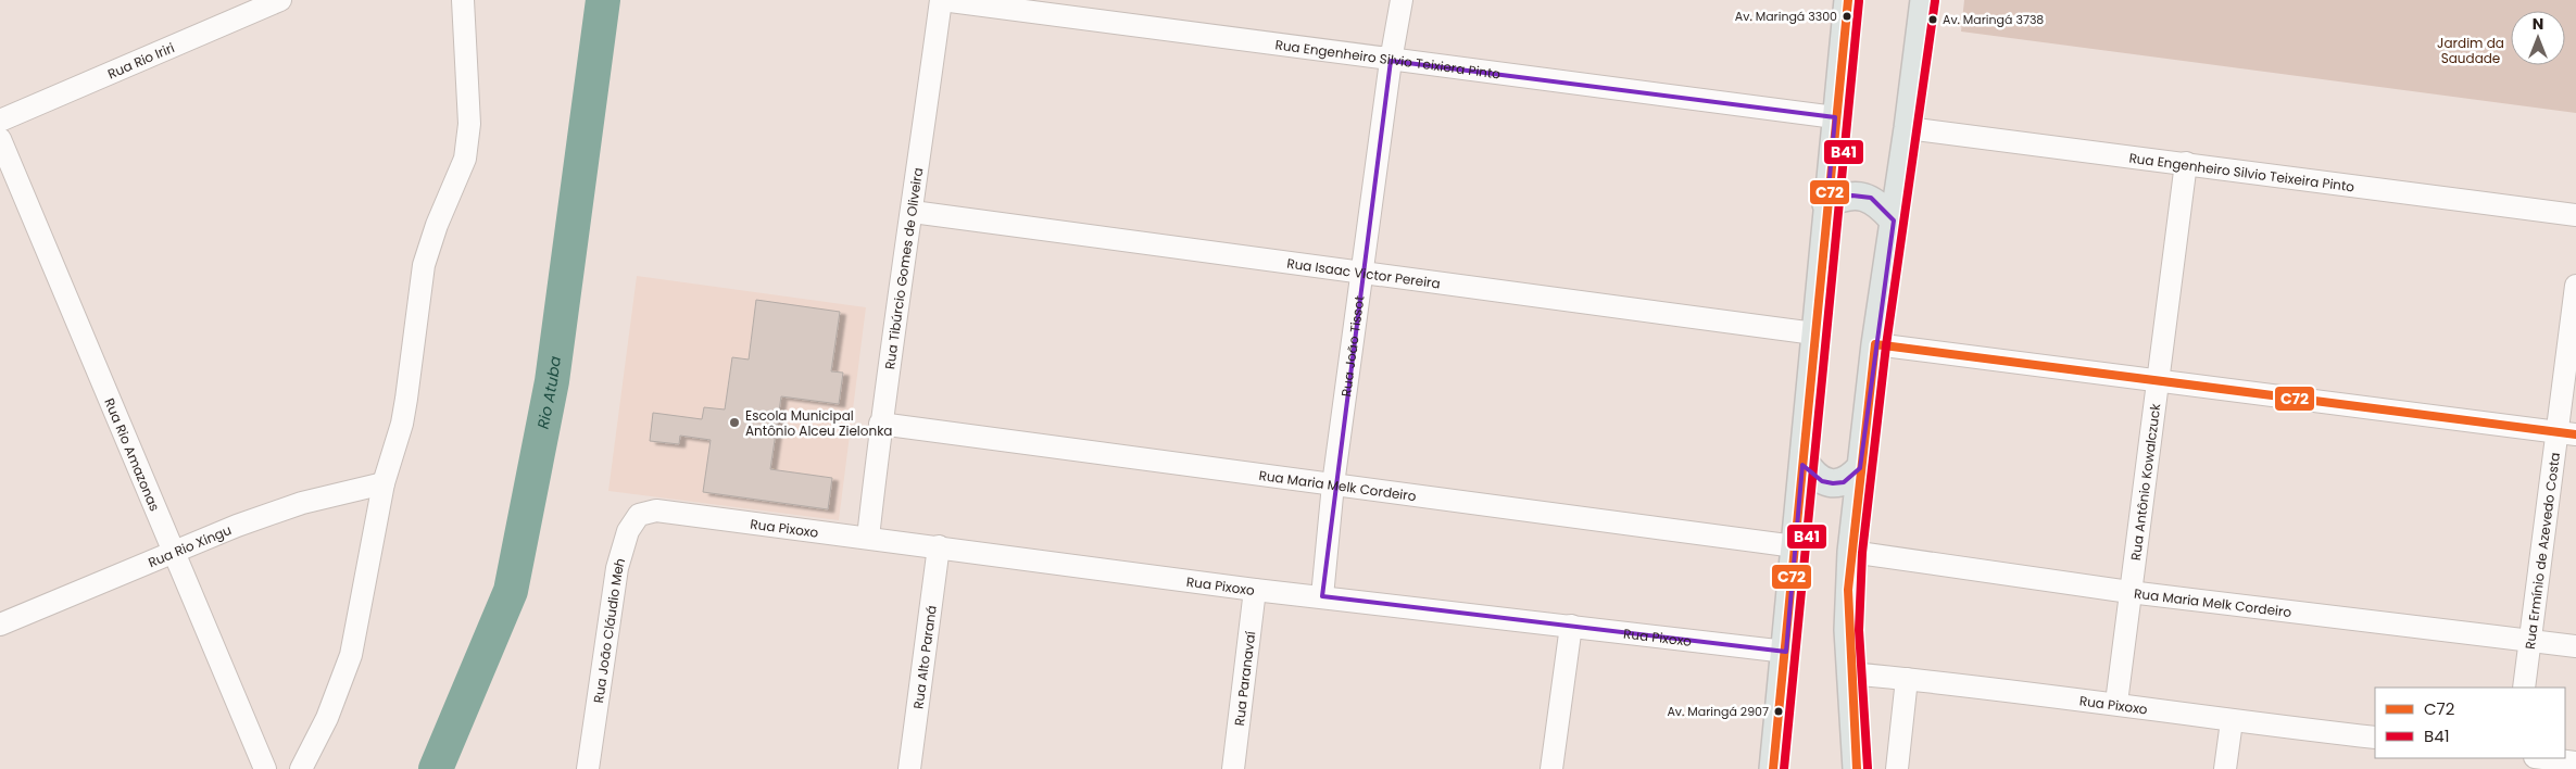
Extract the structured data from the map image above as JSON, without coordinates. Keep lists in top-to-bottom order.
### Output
{
  "streets": {
    "street": [
      "Rua Rio Iriri",
      "Rua Engenheiro Silvio Teixiera Pinto",
      "Rua Engenheiro Silvio Teixeira Pinto",
      "Rua Tibúrcio Gomes de Oliveira",
      "Rua Isaac Victor Pereira",
      "Rua João Tissot",
      "Rua Rio Amazonas",
      "Rua Antônio Kowalczuck",
      "Rua Maria Melk Cordeiro",
      "Rua Pixoxo",
      "Rua Rio Xingu",
      "Rua Ermínio de Azevedo Costa",
      "Rua João Cláudio Meh",
      "Rua Alto Paraná",
      "Rua Paranavaí"
    ]
  },
  "crossings": [
    ["Rua Engenheiro Silvio Teixiera Pinto", "Rua Tibúrcio Gomes de Oliveira"],
    ["Rua Engenheiro Silvio Teixiera Pinto", "Rua João Tissot"],
    ["Rua Engenheiro Silvio Teixeira Pinto", "Rua Antônio Kowalczuck"],
    ["Rua Tibúrcio Gomes de Oliveira", "Rua Isaac Victor Pereira"],
    ["Rua Tibúrcio Gomes de Oliveira", "Rua Maria Melk Cordeiro"],
    ["Rua Tibúrcio Gomes de Oliveira", "Rua Pixoxo"],
    ["Rua Isaac Victor Pereira", "Rua João Tissot"],
    ["Rua João Tissot", "Rua Maria Melk Cordeiro"],
    ["Rua João Tissot", "Rua Pixoxo"],
    ["Rua Rio Amazonas", "Rua Rio Xingu"],
    ["Rua Antônio Kowalczuck", "Rua Maria Melk Cordeiro"],
    ["Rua Antônio Kowalczuck", "Rua Pixoxo"],
    ["Rua Maria Melk Cordeiro", "Rua Ermínio de Azevedo Costa"],
    ["Rua Pixoxo", "Rua João Cláudio Meh"],
    ["Rua Pixoxo", "Rua Alto Paraná"],
    ["Rua Pixoxo", "Rua Paranavaí"]
  ],
  "water": ["Rio Atuba"],
  "parks": ["Jardim da Saudade"],
  "places": [
    "Av. Maringá 3300",
    "Av. Maringá 3738",
    "Escola Municipal Antônio Alceu Zielonka",
    "Av. Maringá 2907"
  ],
  "lines": ["transit line C72", "transit line B41"],
  "legend": ["C72", "B41"],
  "north": "top"
}
